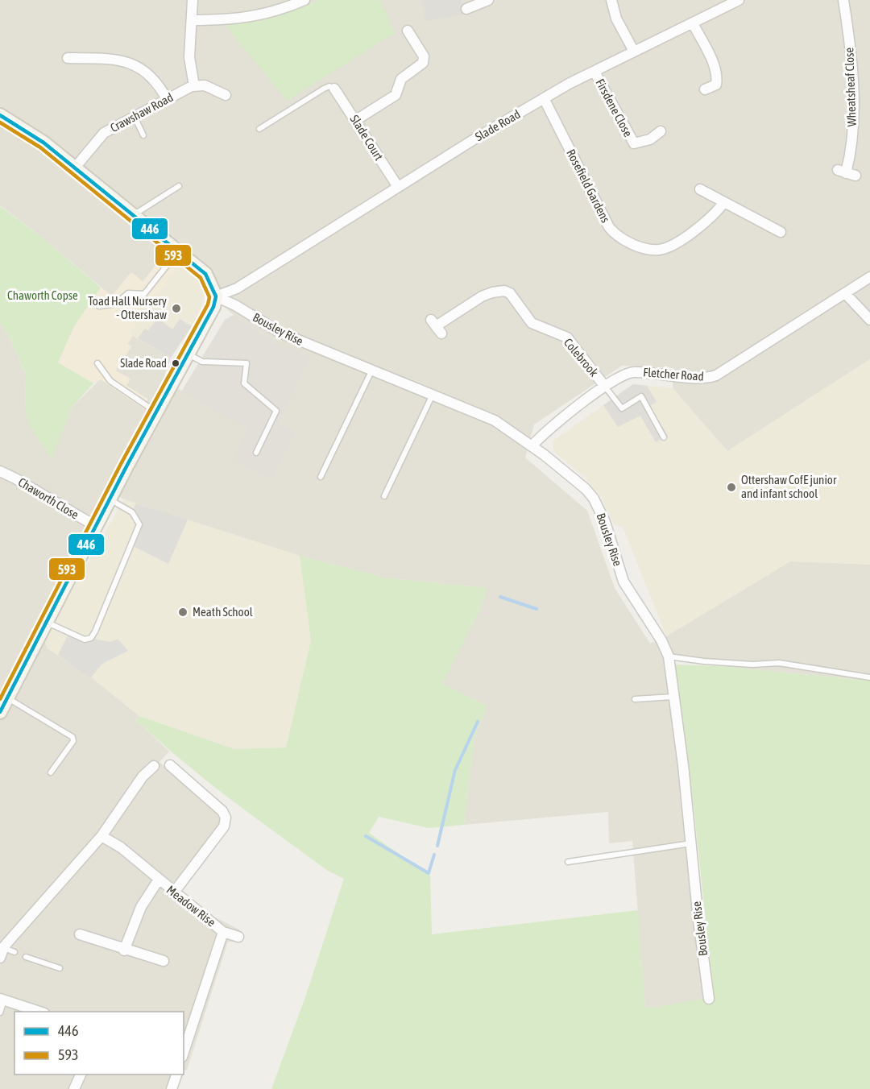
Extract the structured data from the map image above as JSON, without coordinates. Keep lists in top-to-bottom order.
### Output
{
  "streets": {
    "street": [
      "Wheatsheaf Close",
      "Firsdene Close",
      "Crawshaw Road",
      "Slade Road",
      "Slade Court",
      "Rosefield Gardens",
      "Bousley Rise",
      "Colebrook",
      "Fletcher Road",
      "Chaworth Close",
      "Meadow Rise"
    ]
  },
  "crossings": [
    ["Firsdene Close", "Slade Road"],
    ["Slade Road", "Slade Court"],
    ["Slade Road", "Rosefield Gardens"],
    ["Slade Road", "Bousley Rise"],
    ["Bousley Rise", "Fletcher Road"],
    ["Colebrook", "Fletcher Road"]
  ],
  "parks": ["Chaworth Copse"],
  "places": [
    "Toad Hall Nursery - Ottershaw",
    "Slade Road",
    "Ottershaw CofE junior and infant school",
    "Meath School"
  ],
  "lines": ["transit line 446", "transit line 593"],
  "legend": ["446", "593"]
}
